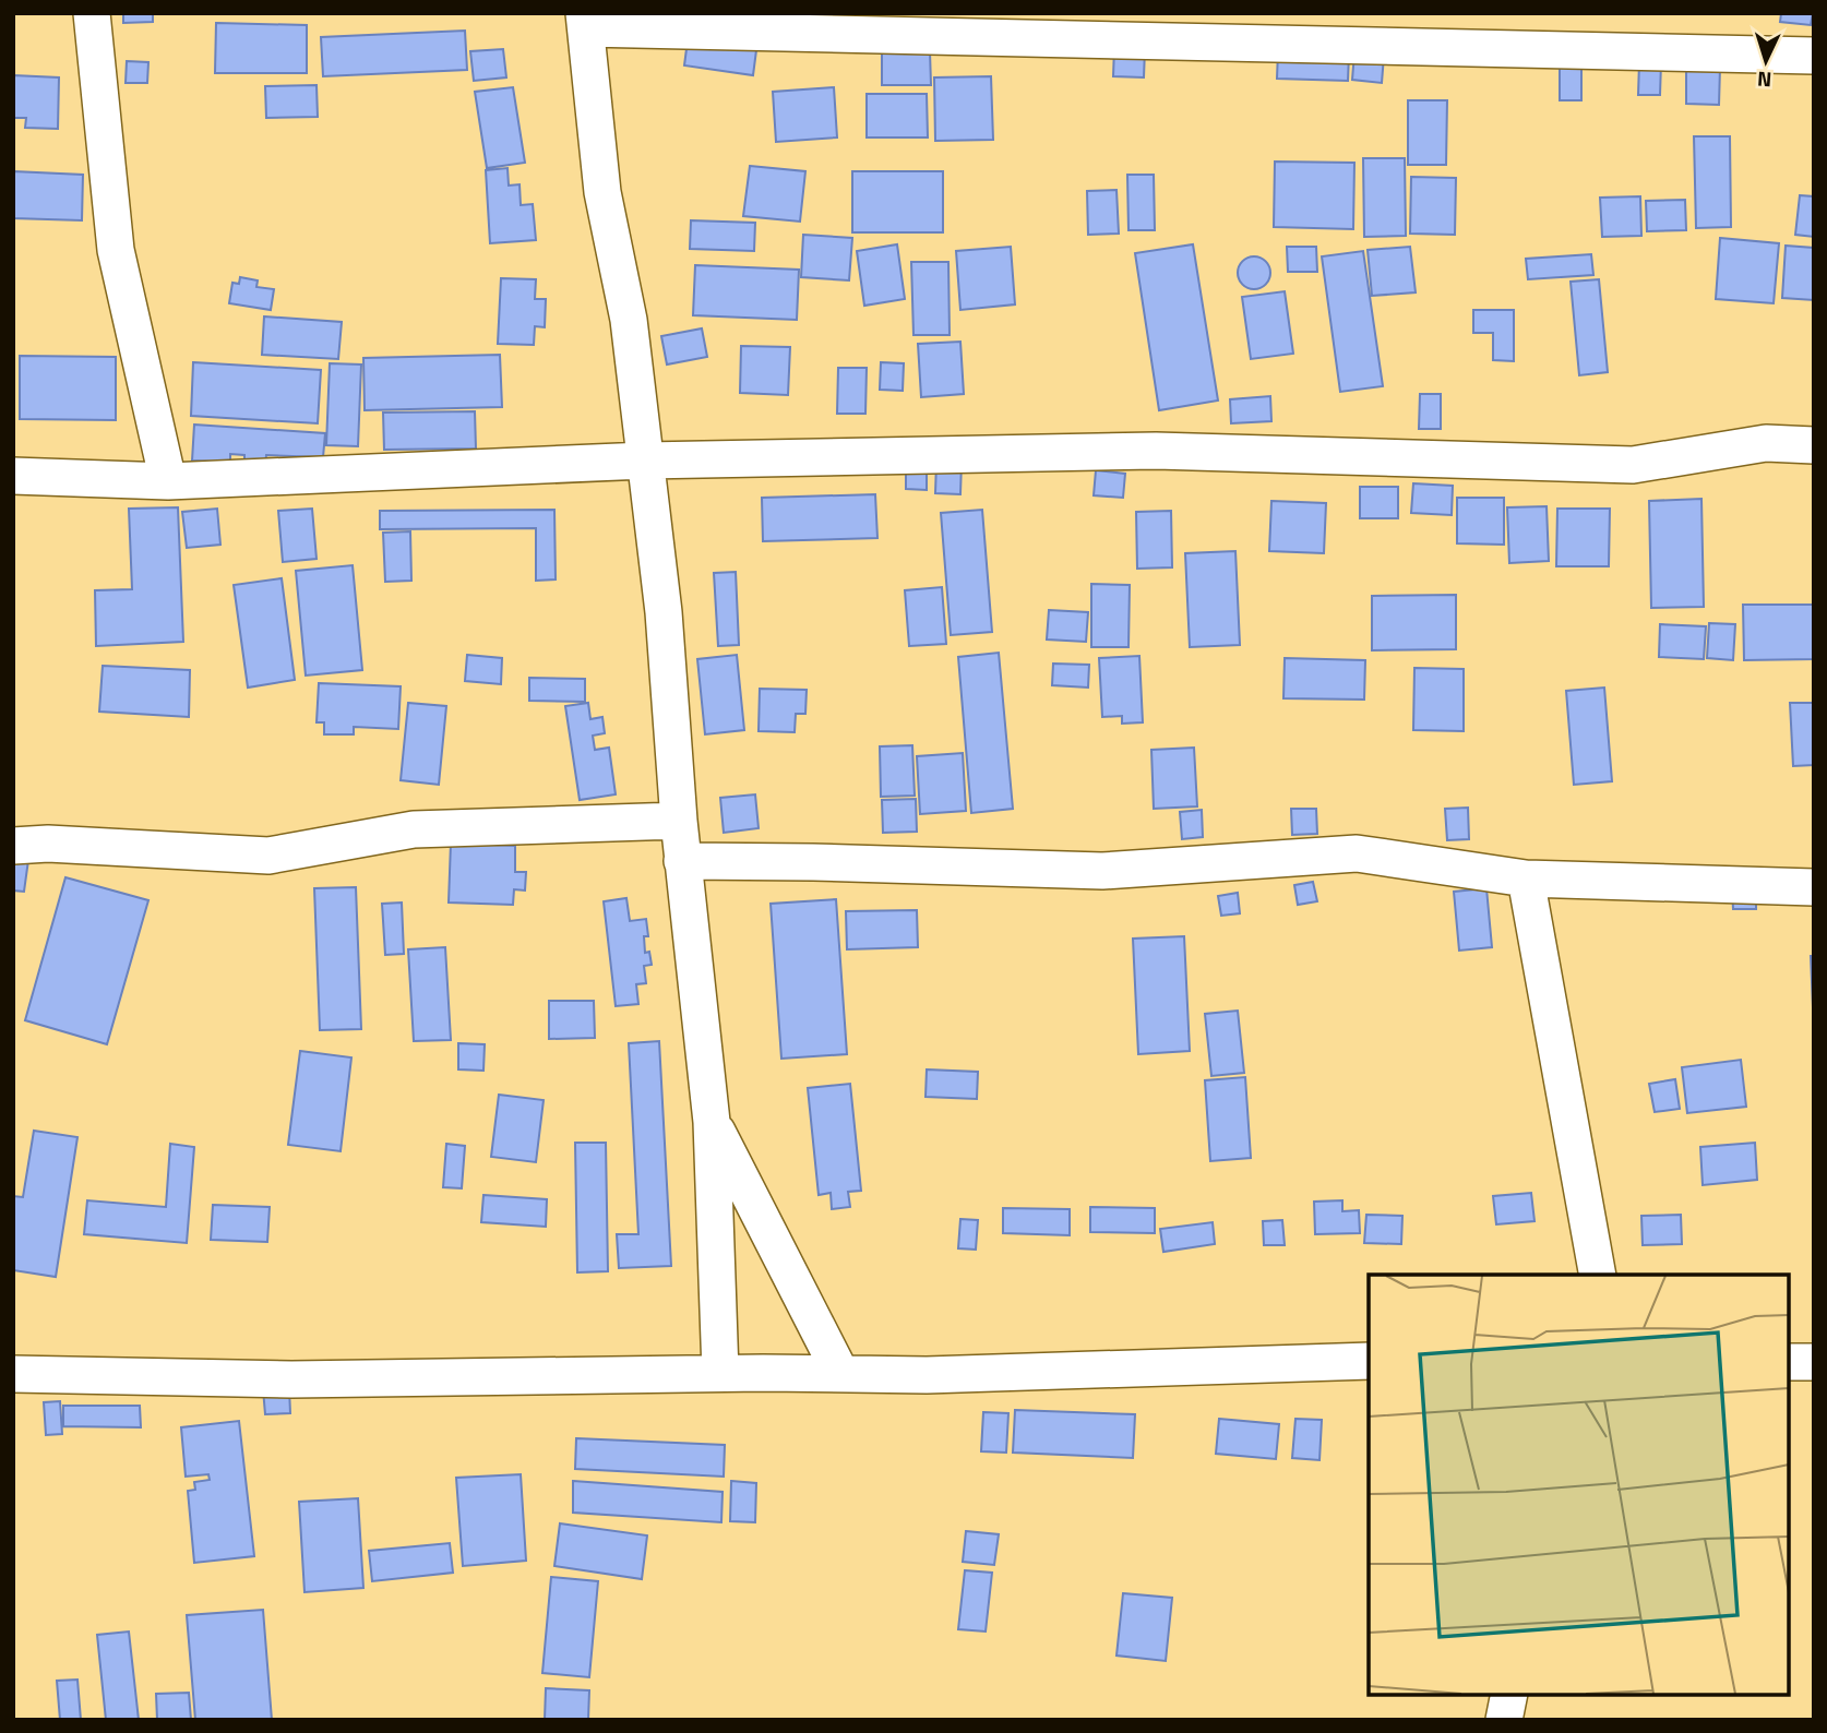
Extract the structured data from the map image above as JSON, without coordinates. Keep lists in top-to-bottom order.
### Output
{
  "north": "bottom"
}
